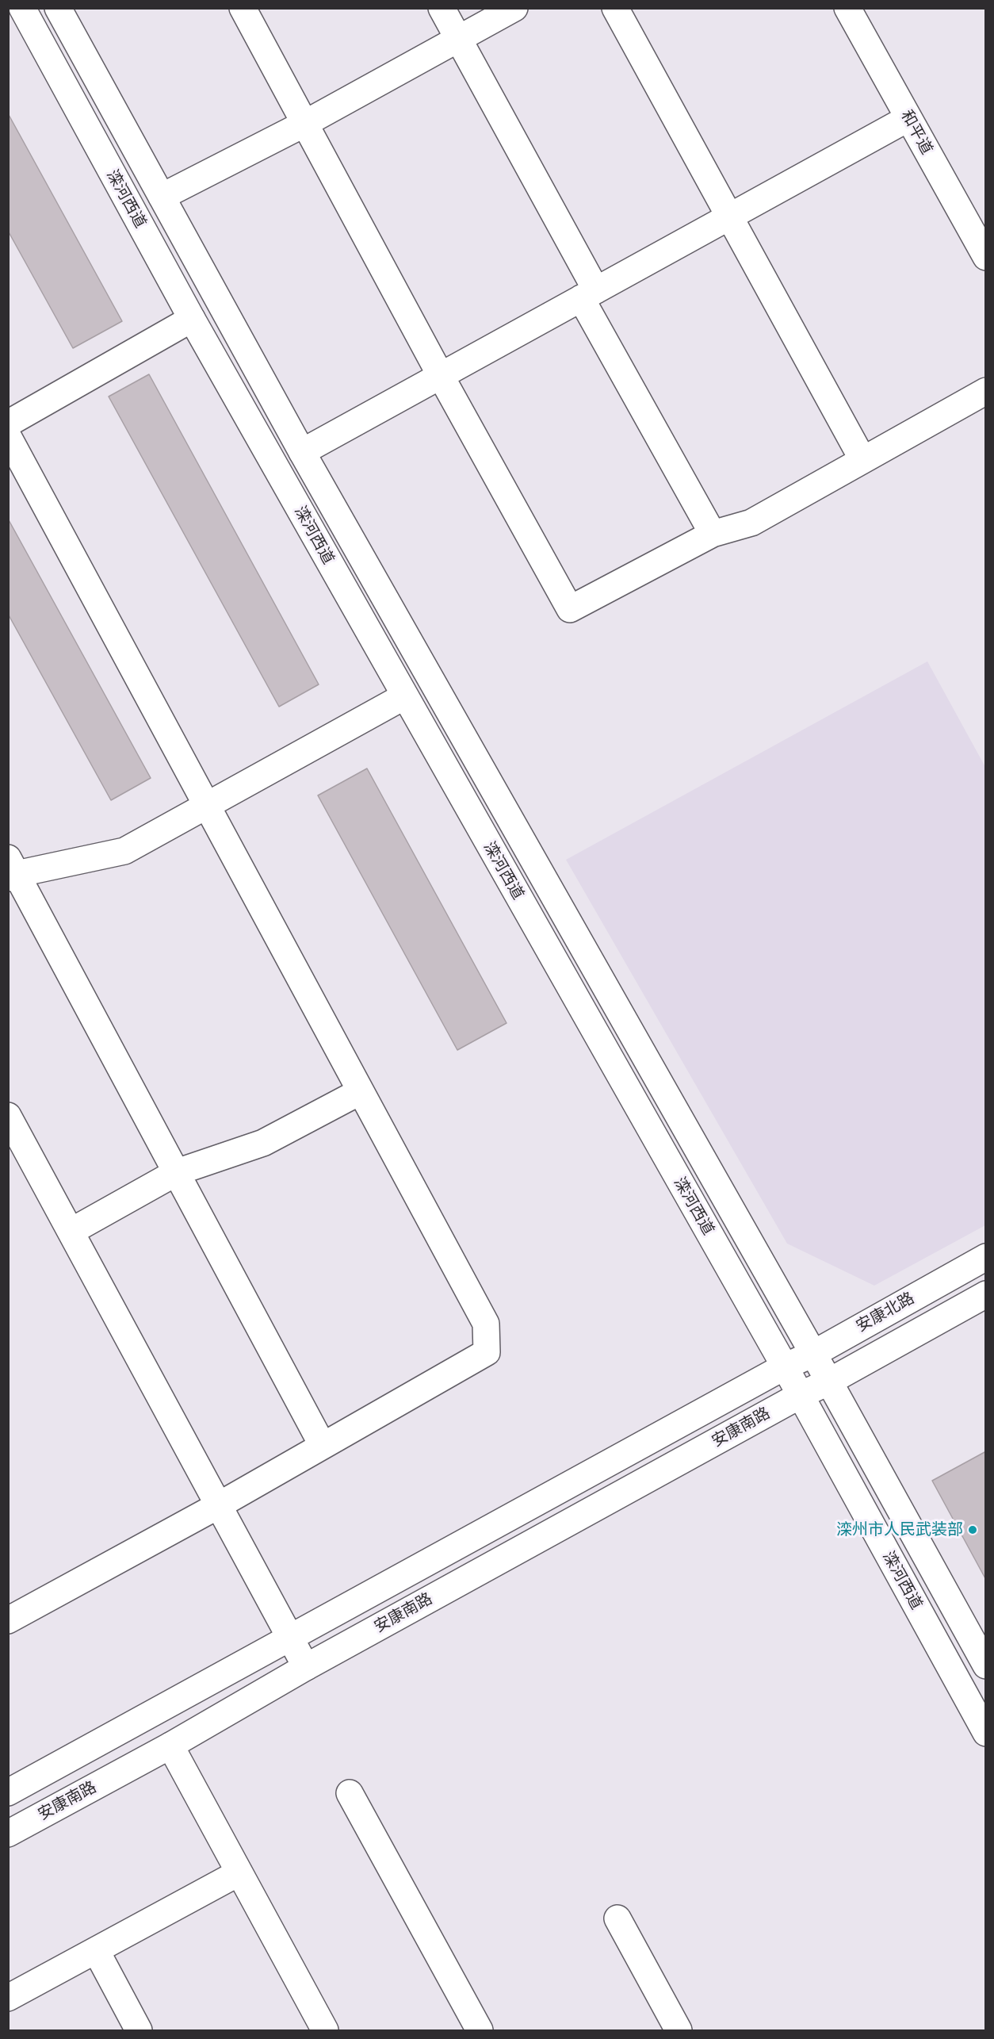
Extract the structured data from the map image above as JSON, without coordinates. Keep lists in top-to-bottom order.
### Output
{
  "streets": {
    "main road": [
      "和平道",
      "滦河西道",
      "安康北路",
      "安康南路"
    ]
  },
  "crossings": [
    ["滦河西道", "安康北路"],
    ["滦河西道", "安康南路"],
    ["安康北路", "安康南路"]
  ],
  "places": ["滦州市人民武装部"]
}
